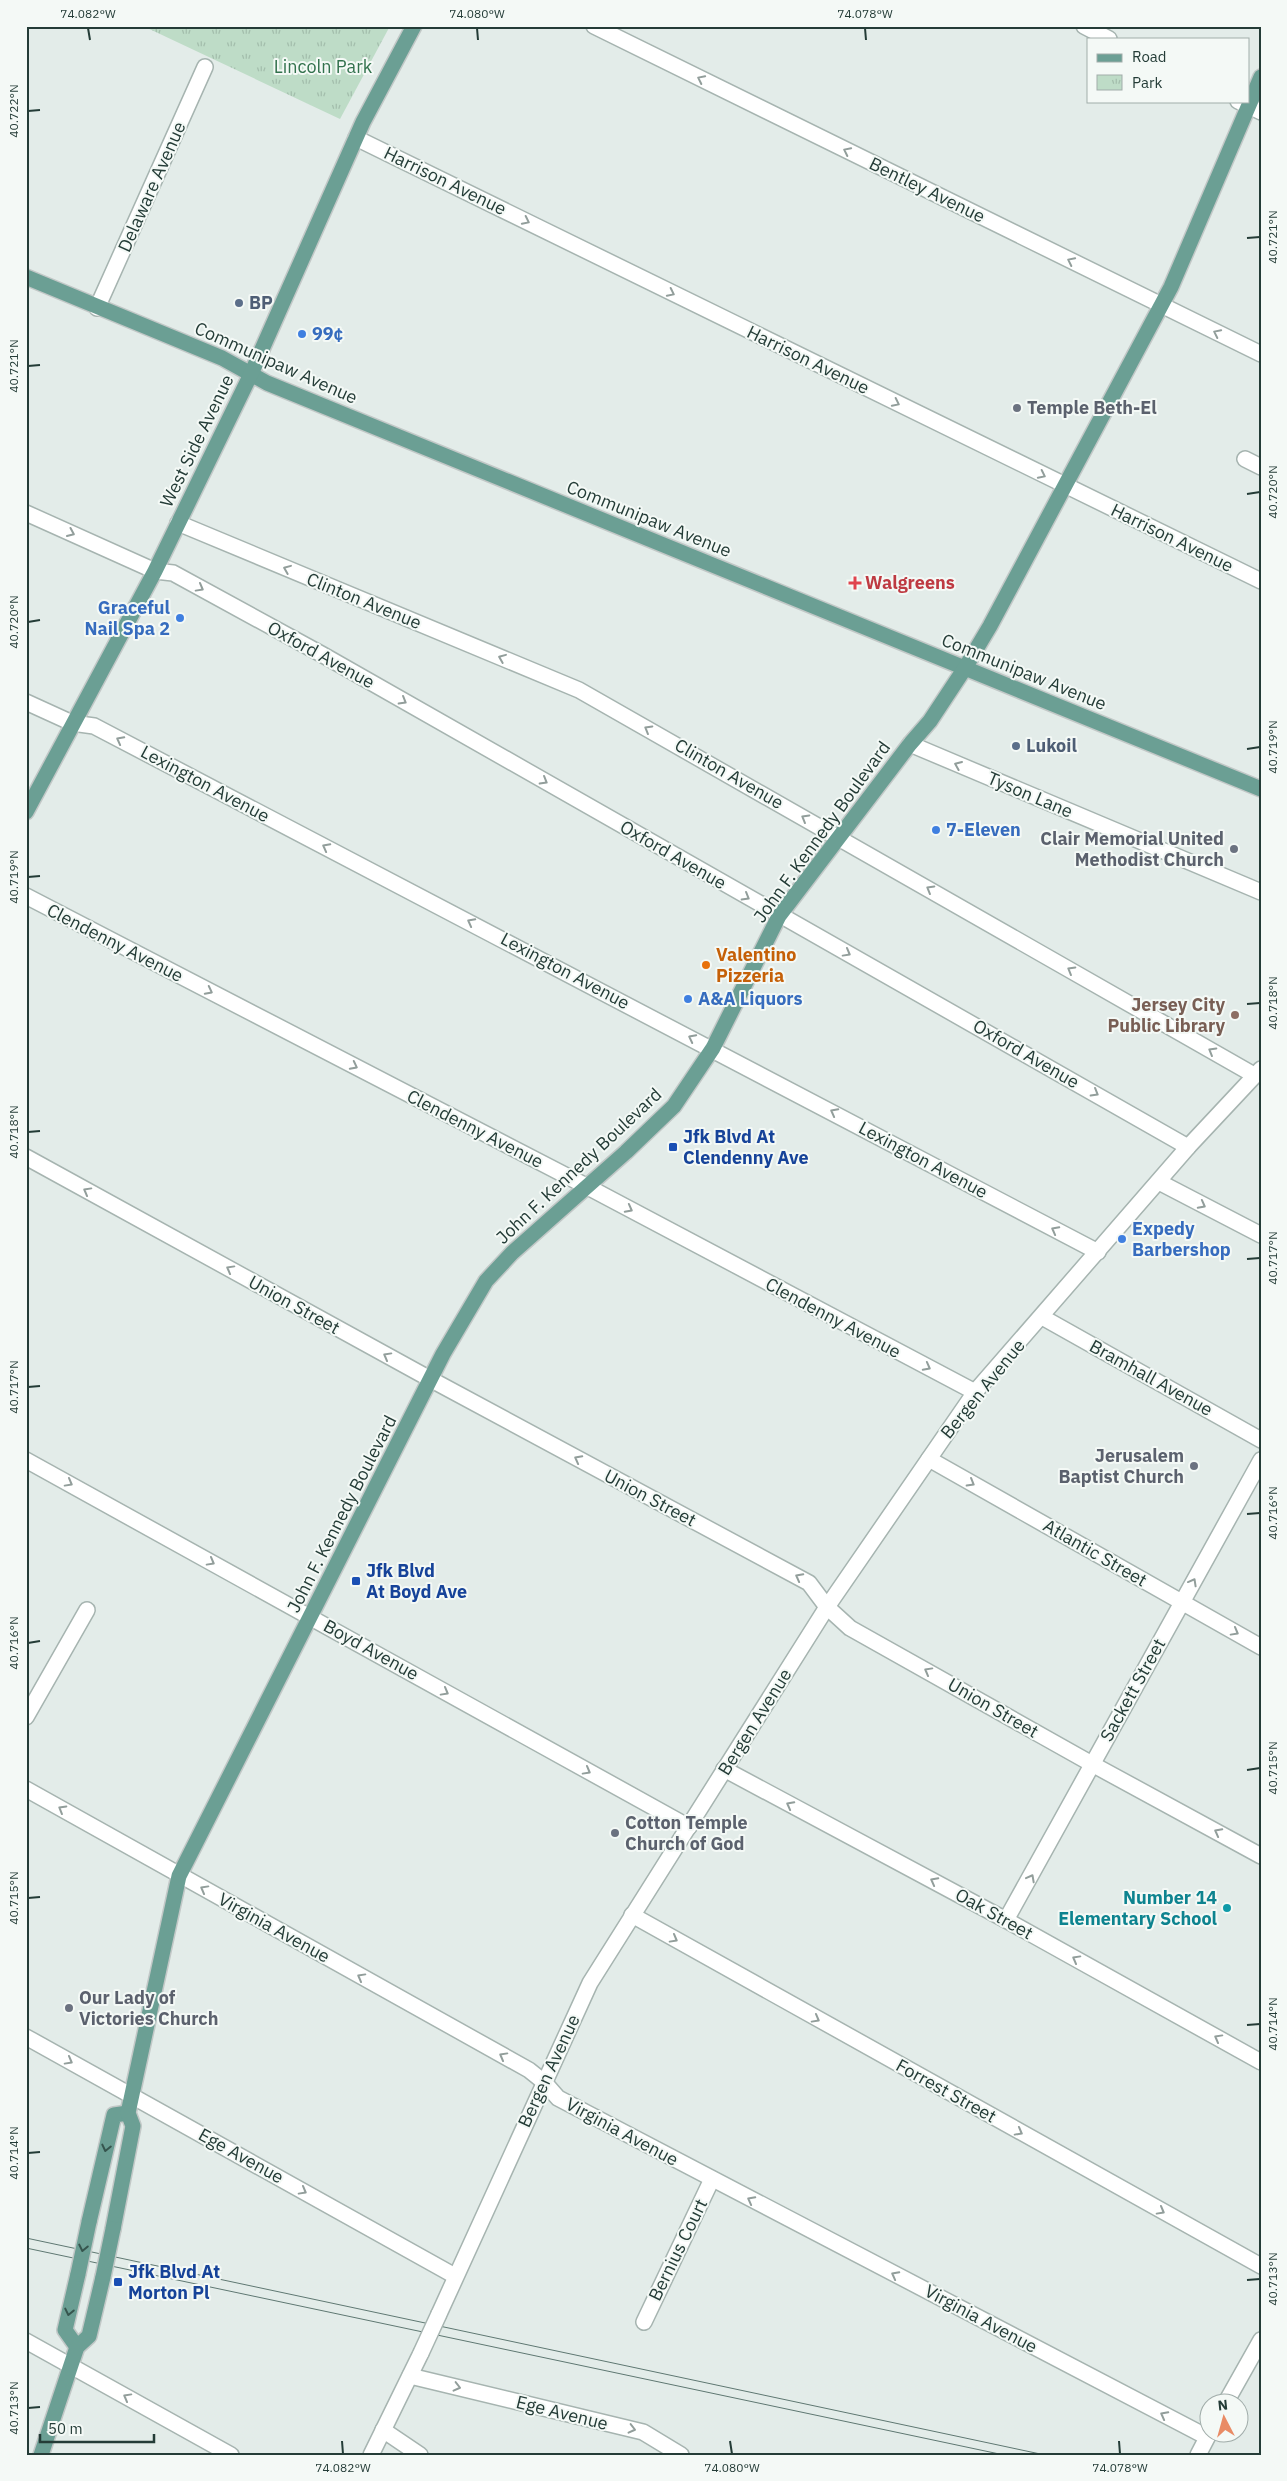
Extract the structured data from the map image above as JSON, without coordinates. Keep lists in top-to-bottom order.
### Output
{
  "streets": {
    "main road": ["Communipaw Avenue", "West Side Avenue", "John F. Kennedy Boulevard"],
    "street": [
      "Harrison Avenue",
      "Delaware Avenue",
      "Bentley Avenue",
      "Clinton Avenue",
      "Oxford Avenue",
      "Lexington Avenue",
      "Tyson Lane",
      "Clendenny Avenue",
      "Union Street",
      "Bramhall Avenue",
      "Bergen Avenue",
      "Atlantic Street",
      "Boyd Avenue",
      "Sackett Street",
      "Oak Street",
      "Virginia Avenue",
      "Forrest Street",
      "Ege Avenue",
      "Bernius Court"
    ]
  },
  "crossings": [
    ["Harrison Avenue", "West Side Avenue"],
    ["Harrison Avenue", "John F. Kennedy Boulevard"],
    ["Delaware Avenue", "Communipaw Avenue"],
    ["Bentley Avenue", "John F. Kennedy Boulevard"],
    ["Communipaw Avenue", "West Side Avenue"],
    ["Communipaw Avenue", "John F. Kennedy Boulevard"],
    ["West Side Avenue", "Clinton Avenue"],
    ["West Side Avenue", "Oxford Avenue"],
    ["West Side Avenue", "Lexington Avenue"],
    ["Clinton Avenue", "John F. Kennedy Boulevard"],
    ["Clinton Avenue", "Bergen Avenue"],
    ["Oxford Avenue", "John F. Kennedy Boulevard"],
    ["Oxford Avenue", "Bergen Avenue"],
    ["Lexington Avenue", "John F. Kennedy Boulevard"],
    ["Lexington Avenue", "Bergen Avenue"],
    ["Tyson Lane", "John F. Kennedy Boulevard"],
    ["John F. Kennedy Boulevard", "Clendenny Avenue"],
    ["John F. Kennedy Boulevard", "Union Street"],
    ["John F. Kennedy Boulevard", "Boyd Avenue"],
    ["John F. Kennedy Boulevard", "Virginia Avenue"],
    ["John F. Kennedy Boulevard", "Ege Avenue"],
    ["Clendenny Avenue", "Bergen Avenue"],
    ["Union Street", "Bergen Avenue"],
    ["Union Street", "Sackett Street"],
    ["Bramhall Avenue", "Bergen Avenue"],
    ["Bergen Avenue", "Atlantic Street"],
    ["Bergen Avenue", "Boyd Avenue"],
    ["Bergen Avenue", "Oak Street"],
    ["Bergen Avenue", "Virginia Avenue"],
    ["Bergen Avenue", "Forrest Street"],
    ["Bergen Avenue", "Ege Avenue"],
    ["Atlantic Street", "Sackett Street"],
    ["Sackett Street", "Oak Street"],
    ["Virginia Avenue", "Bernius Court"]
  ],
  "one_way": [
    "Harrison Avenue",
    "Bentley Avenue",
    "Clinton Avenue",
    "Oxford Avenue",
    "Lexington Avenue",
    "Tyson Lane",
    "Clendenny Avenue",
    "Union Street",
    "Atlantic Street",
    "Boyd Avenue",
    "Sackett Street",
    "Oak Street",
    "Virginia Avenue",
    "Forrest Street",
    "Ege Avenue"
  ],
  "parks": ["Lincoln Park"],
  "places": {
    "other": [
      "BP",
      "99¢",
      "Temple Beth-El",
      "Graceful Nail Spa 2",
      "Lukoil",
      "7-Eleven",
      "Clair Memorial United Methodist Church",
      "Valentino Pizzeria",
      "A&A Liquors",
      "Jersey City Public Library",
      "Expedy Barbershop",
      "Jerusalem Baptist Church",
      "Cotton Temple Church of God",
      "Number 14 Elementary School",
      "Our Lady of Victories Church"
    ],
    "health": ["Walgreens"],
    "transit": ["Jfk Blvd At Clendenny Ave", "Jfk Blvd At Boyd Ave", "Jfk Blvd At Morton Pl"]
  },
  "legend": ["Road", "Park"],
  "scale_bar": "50 m",
  "north": "top",
  "coordinates": [
    "74.082°W",
    "74.080°W",
    "74.078°W",
    "40.722°N",
    "40.721°N",
    "40.720°N",
    "40.719°N",
    "40.718°N",
    "40.717°N",
    "40.716°N",
    "40.715°N",
    "40.714°N",
    "40.713°N"
  ]
}
